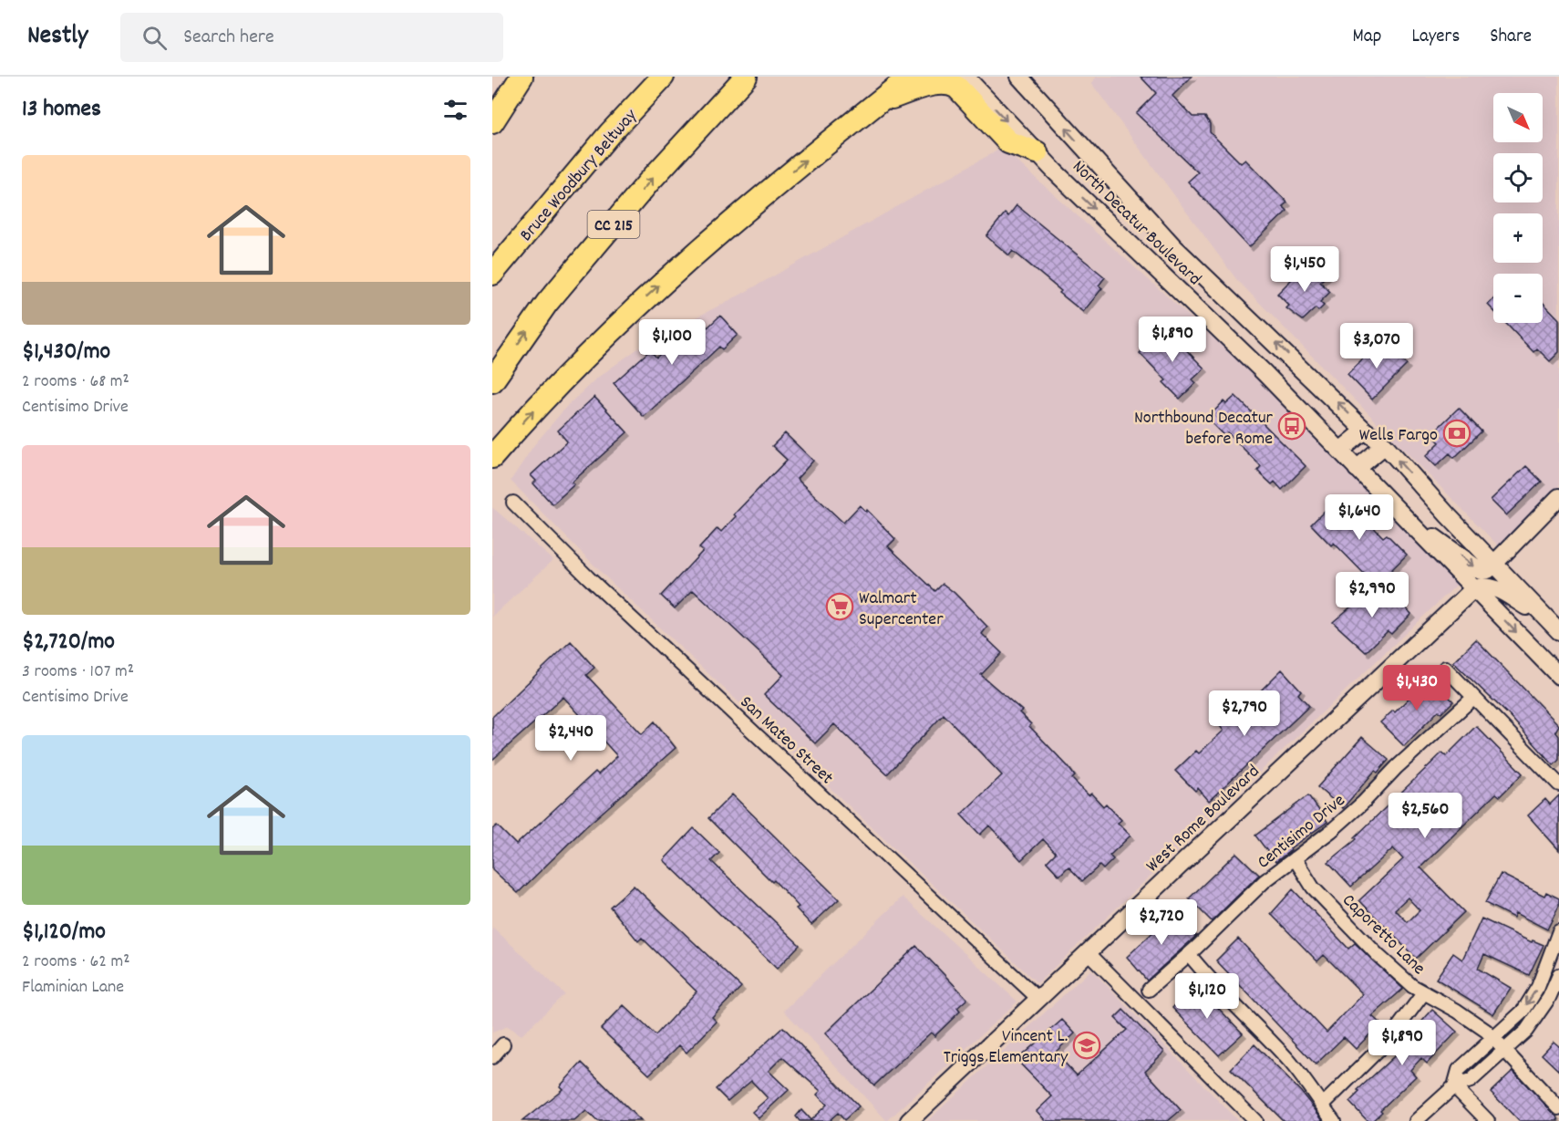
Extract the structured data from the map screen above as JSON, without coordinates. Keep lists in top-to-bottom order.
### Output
{
  "streets": {
    "highway": ["Bruce Woodbury Beltway", "CC 215"],
    "main road": ["North Decatur Boulevard", "West Rome Boulevard"],
    "street": ["San Mateo Street", "Centisimo Drive", "Caporetto Lane"]
  },
  "crossings": [
    ["North Decatur Boulevard", "West Rome Boulevard"],
    ["San Mateo Street", "West Rome Boulevard"],
    ["Centisimo Drive", "Caporetto Lane"]
  ],
  "places": {
    "bus stop": ["Northbound Decatur before Rome"],
    "bank": ["Wells Fargo"],
    "supermarket": ["Walmart Supercenter"],
    "school or university": ["Vincent L. Triggs Elementary"]
  },
  "north": "bottom right",
  "page": {
    "header": "Nestly",
    "search": "Search here",
    "nav": ["Map", "Layers", "Share"],
    "heading": "13 homes",
    "map_buttons": ["+", "−"],
    "list": [
      {
        "name": "$1,430/mo",
        "note": "2 rooms · 68 m² · Centisimo Drive"
      },
      {
        "name": "$2,720/mo",
        "note": "3 rooms · 107 m² · Centisimo Drive"
      },
      {
        "name": "$1,120/mo",
        "note": "2 rooms · 62 m² · Flaminian Lane"
      }
    ],
    "price": [
      "$1,450",
      "$1,890",
      "$1,100",
      "$3,070",
      "$1,640",
      "$2,990",
      "$1,430",
      "$2,790",
      "$2,440",
      "$2,560",
      "$2,720",
      "$1,120",
      "$1,890"
    ]
  }
}
